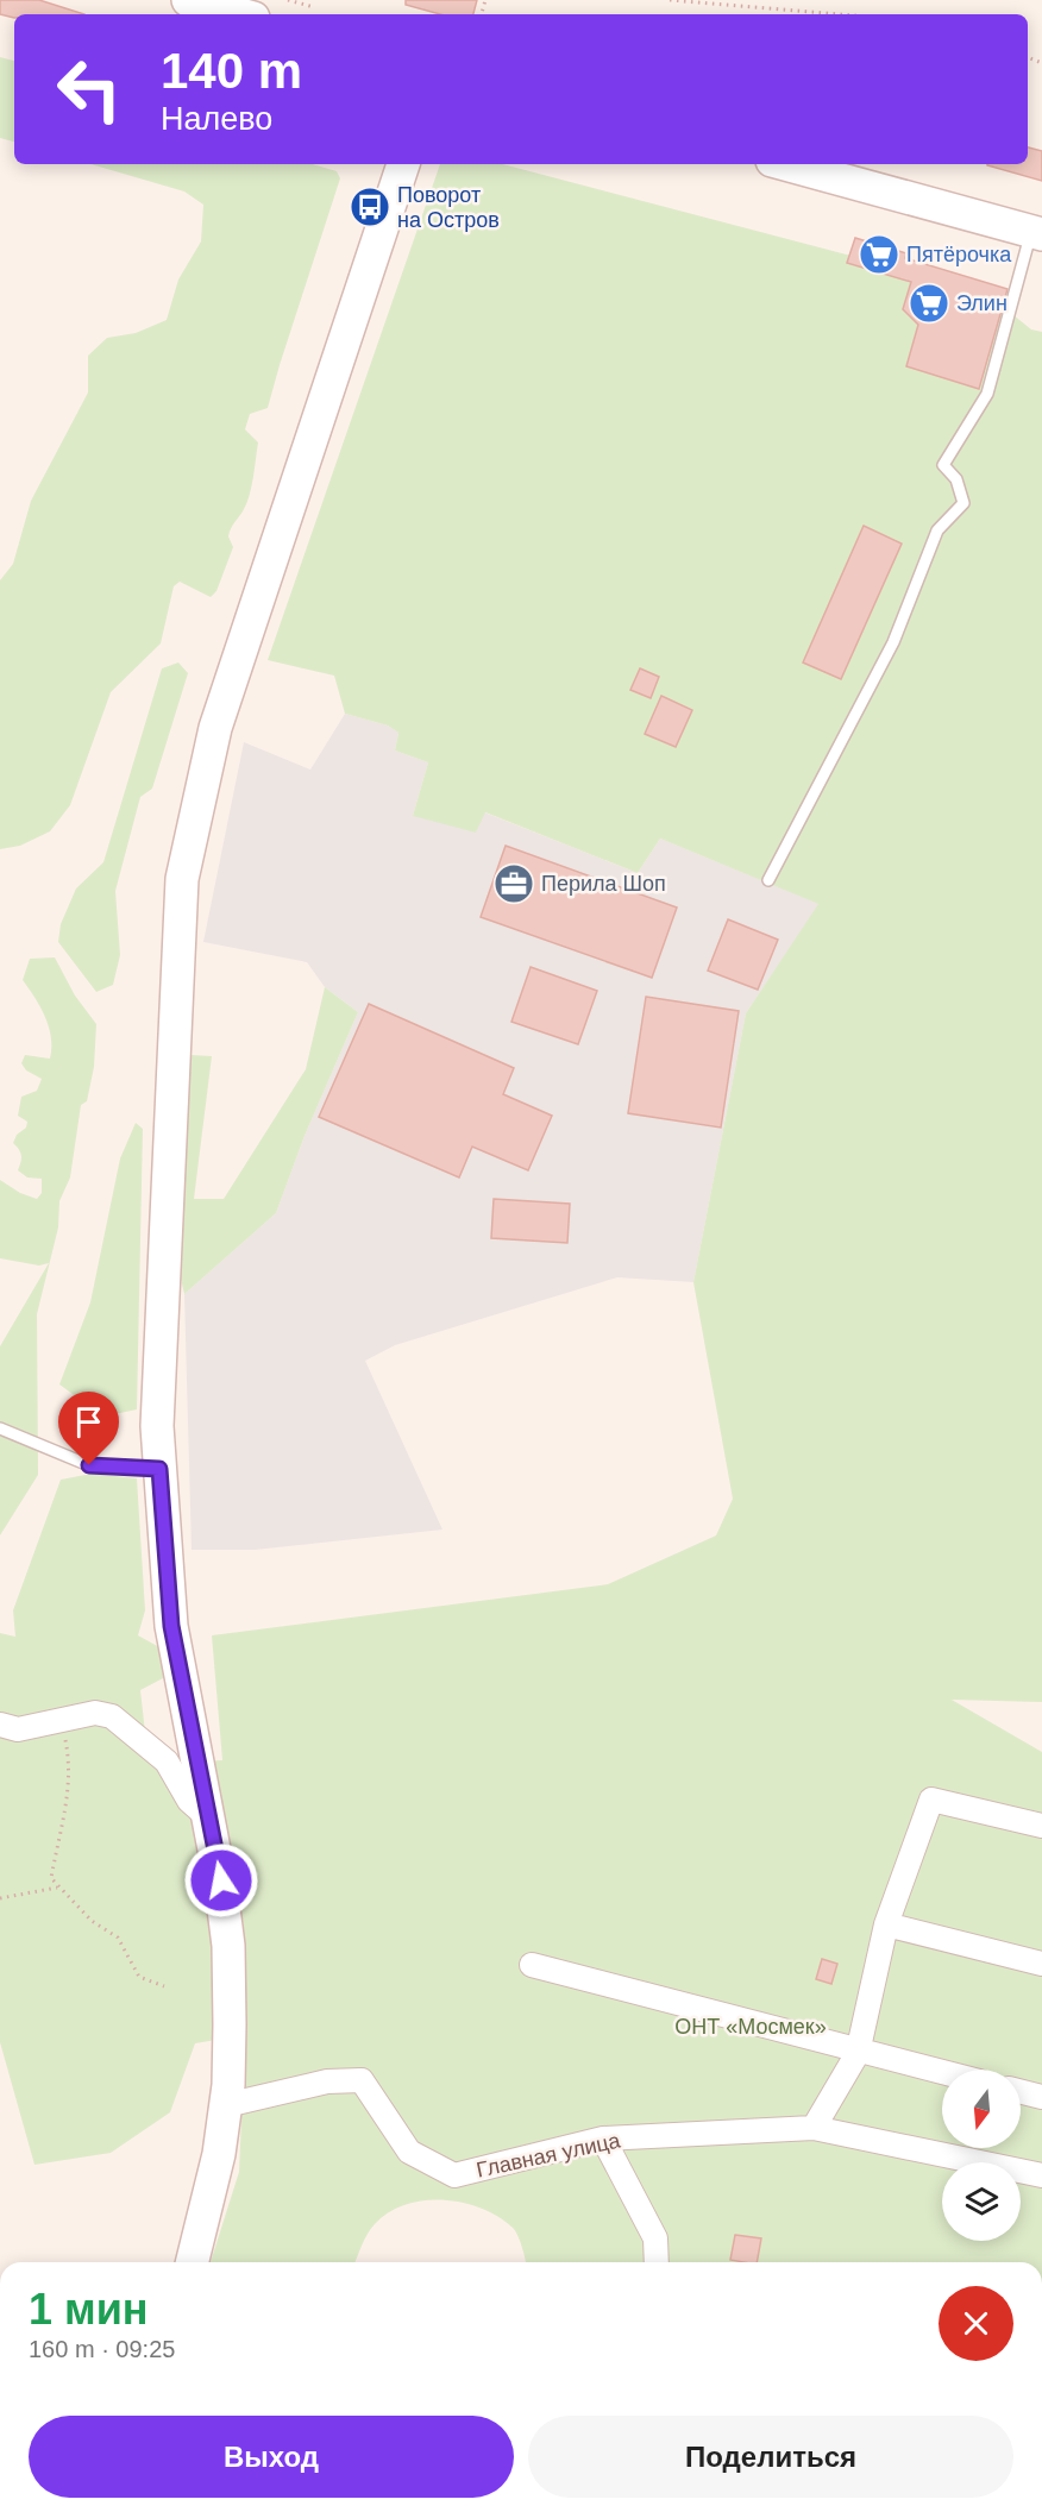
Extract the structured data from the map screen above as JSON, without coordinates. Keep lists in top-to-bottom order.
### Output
{
  "streets": {
    "street": ["Главная улица"]
  },
  "parks": ["ОНТ «Мосмек»"],
  "places": {
    "bus stop": ["Поворот на Остров"],
    "supermarket": ["Пятёрочка", "Элин"],
    "office": ["Перила Шоп"]
  },
  "north": "bottom",
  "page": {
    "turn": ["140 m", "Налево"],
    "heading": ["1 мин", "160 m · 09:25"],
    "buttons": ["Выход", "Поделиться"]
  }
}
